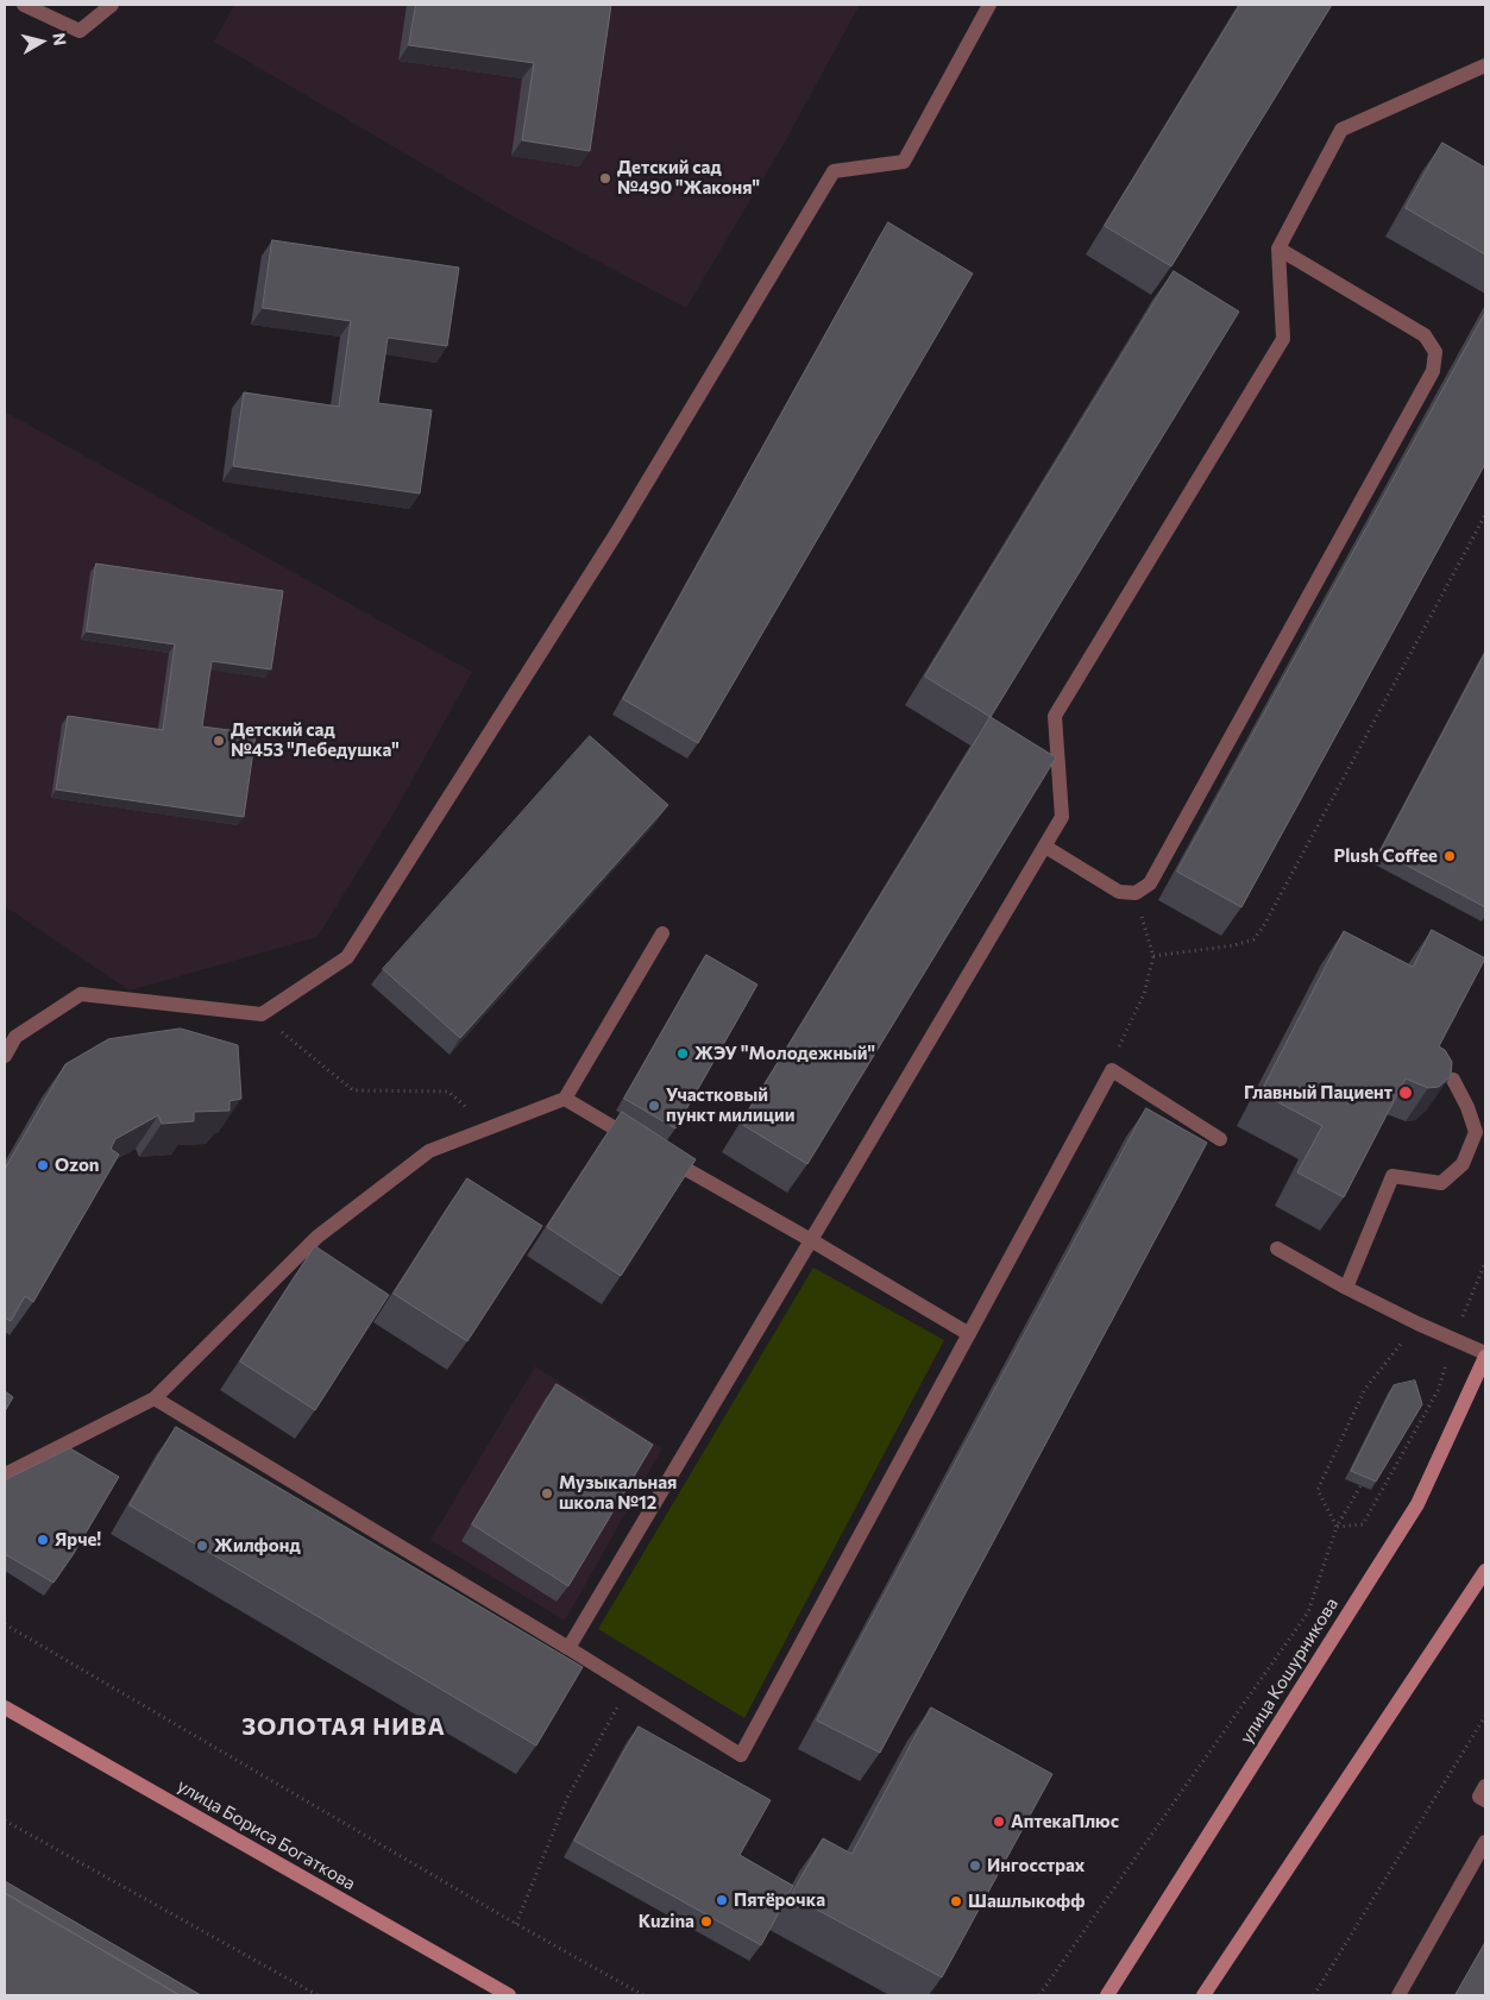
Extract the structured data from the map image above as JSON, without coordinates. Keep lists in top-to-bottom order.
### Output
{
  "streets": {
    "main road": ["улица Кошурникова", "улица Бориса Богаткова"]
  },
  "districts": ["ЗОЛОТАЯ НИВА"],
  "places": [
    "Детский сад №490 \"Жаконя\"",
    "Детский сад №453 \"Лебедушка\"",
    "Plush Coffee",
    "ЖЭУ \"Молодежный\"",
    "Главный Пациент",
    "Участковый пункт милиции",
    "Ozon",
    "Музыкальная школа №12",
    "Ярче!",
    "Жилфонд",
    "АптекаПлюс",
    "Ингосстрах",
    "Пятёрочка",
    "Шашлыкофф",
    "Kuzina"
  ],
  "north": "right"
}
